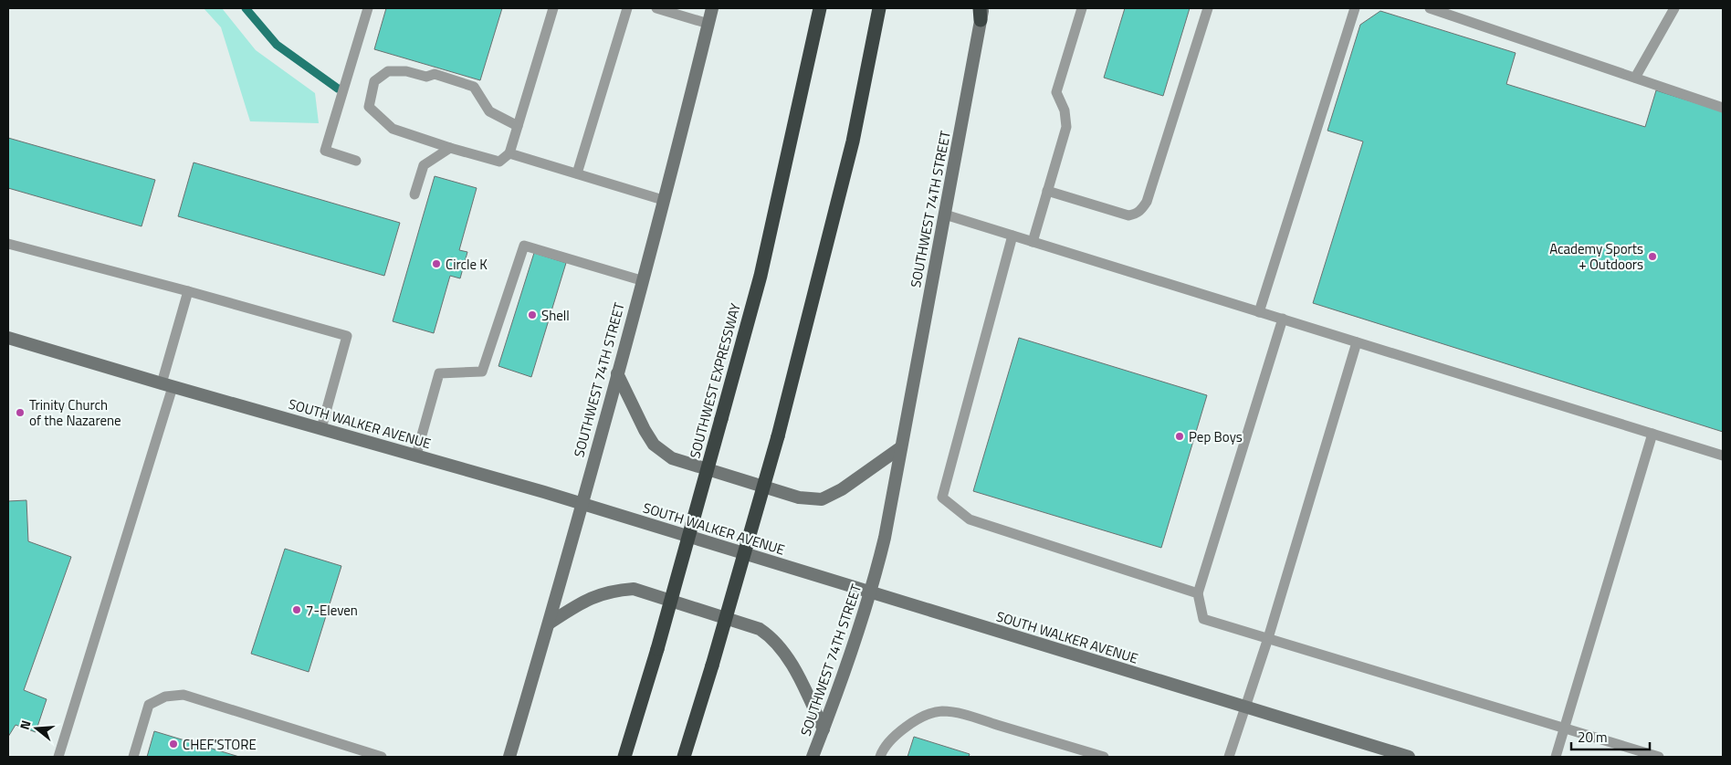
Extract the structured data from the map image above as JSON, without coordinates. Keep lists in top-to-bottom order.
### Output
{
  "streets": {
    "highway": ["SOUTHWEST EXPRESSWAY"],
    "main road": ["SOUTHWEST 74TH STREET", "SOUTH WALKER AVENUE"]
  },
  "crossings": [
    ["SOUTHWEST 74TH STREET", "SOUTH WALKER AVENUE"]
  ],
  "places": [
    "Academy Sports + Outdoors",
    "Circle K",
    "Shell",
    "Trinity Church of the Nazarene",
    "Pep Boys",
    "7-Eleven",
    "CHEF'STORE"
  ],
  "scale_bar": "20 m",
  "north": "left"
}
